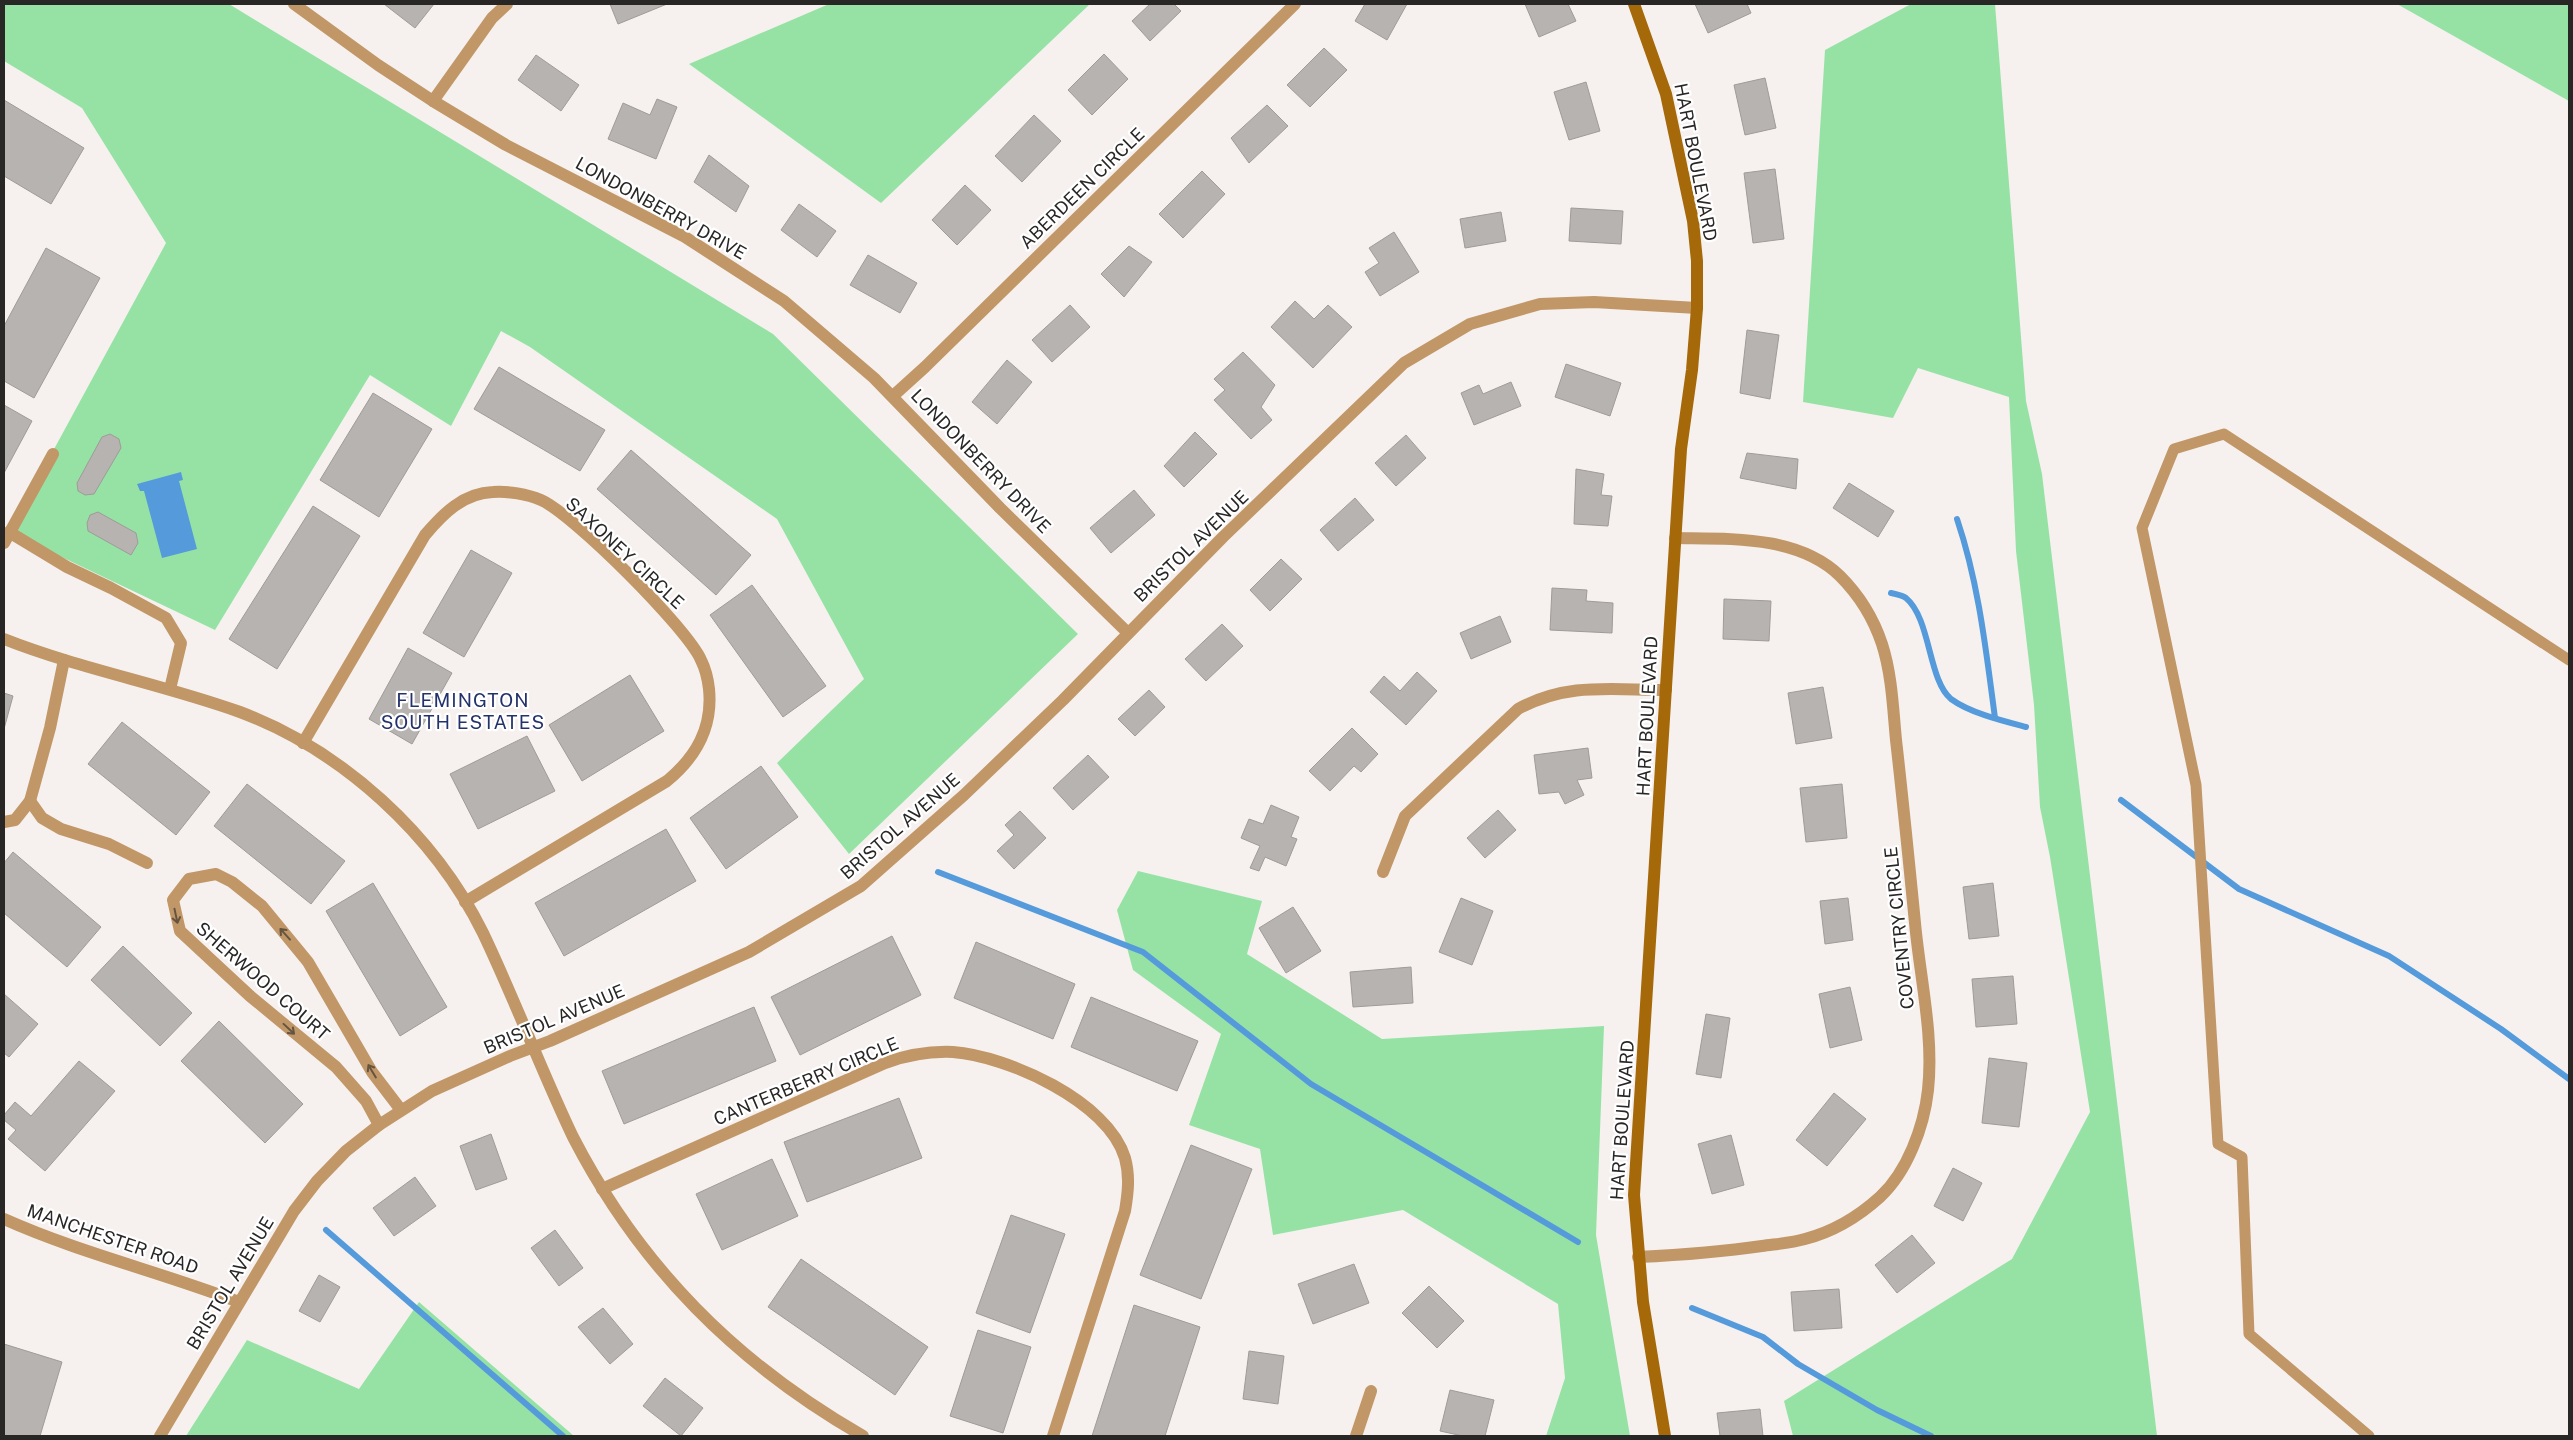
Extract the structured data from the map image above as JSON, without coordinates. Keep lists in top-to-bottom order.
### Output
{
  "streets": {
    "street": [
      "HART BOULEVARD",
      "ABERDEEN CIRCLE",
      "LONDONBERRY DRIVE",
      "BRISTOL AVENUE",
      "SAXONEY CIRCLE",
      "COVENTRY CIRCLE",
      "SHERWOOD COURT",
      "CANTERBERRY CIRCLE",
      "MANCHESTER ROAD"
    ]
  },
  "crossings": [
    ["HART BOULEVARD", "BRISTOL AVENUE"],
    ["HART BOULEVARD", "COVENTRY CIRCLE"],
    ["ABERDEEN CIRCLE", "LONDONBERRY DRIVE"],
    ["LONDONBERRY DRIVE", "BRISTOL AVENUE"],
    ["BRISTOL AVENUE", "SHERWOOD COURT"],
    ["BRISTOL AVENUE", "MANCHESTER ROAD"]
  ],
  "districts": ["FLEMINGTON SOUTH ESTATES"]
}
